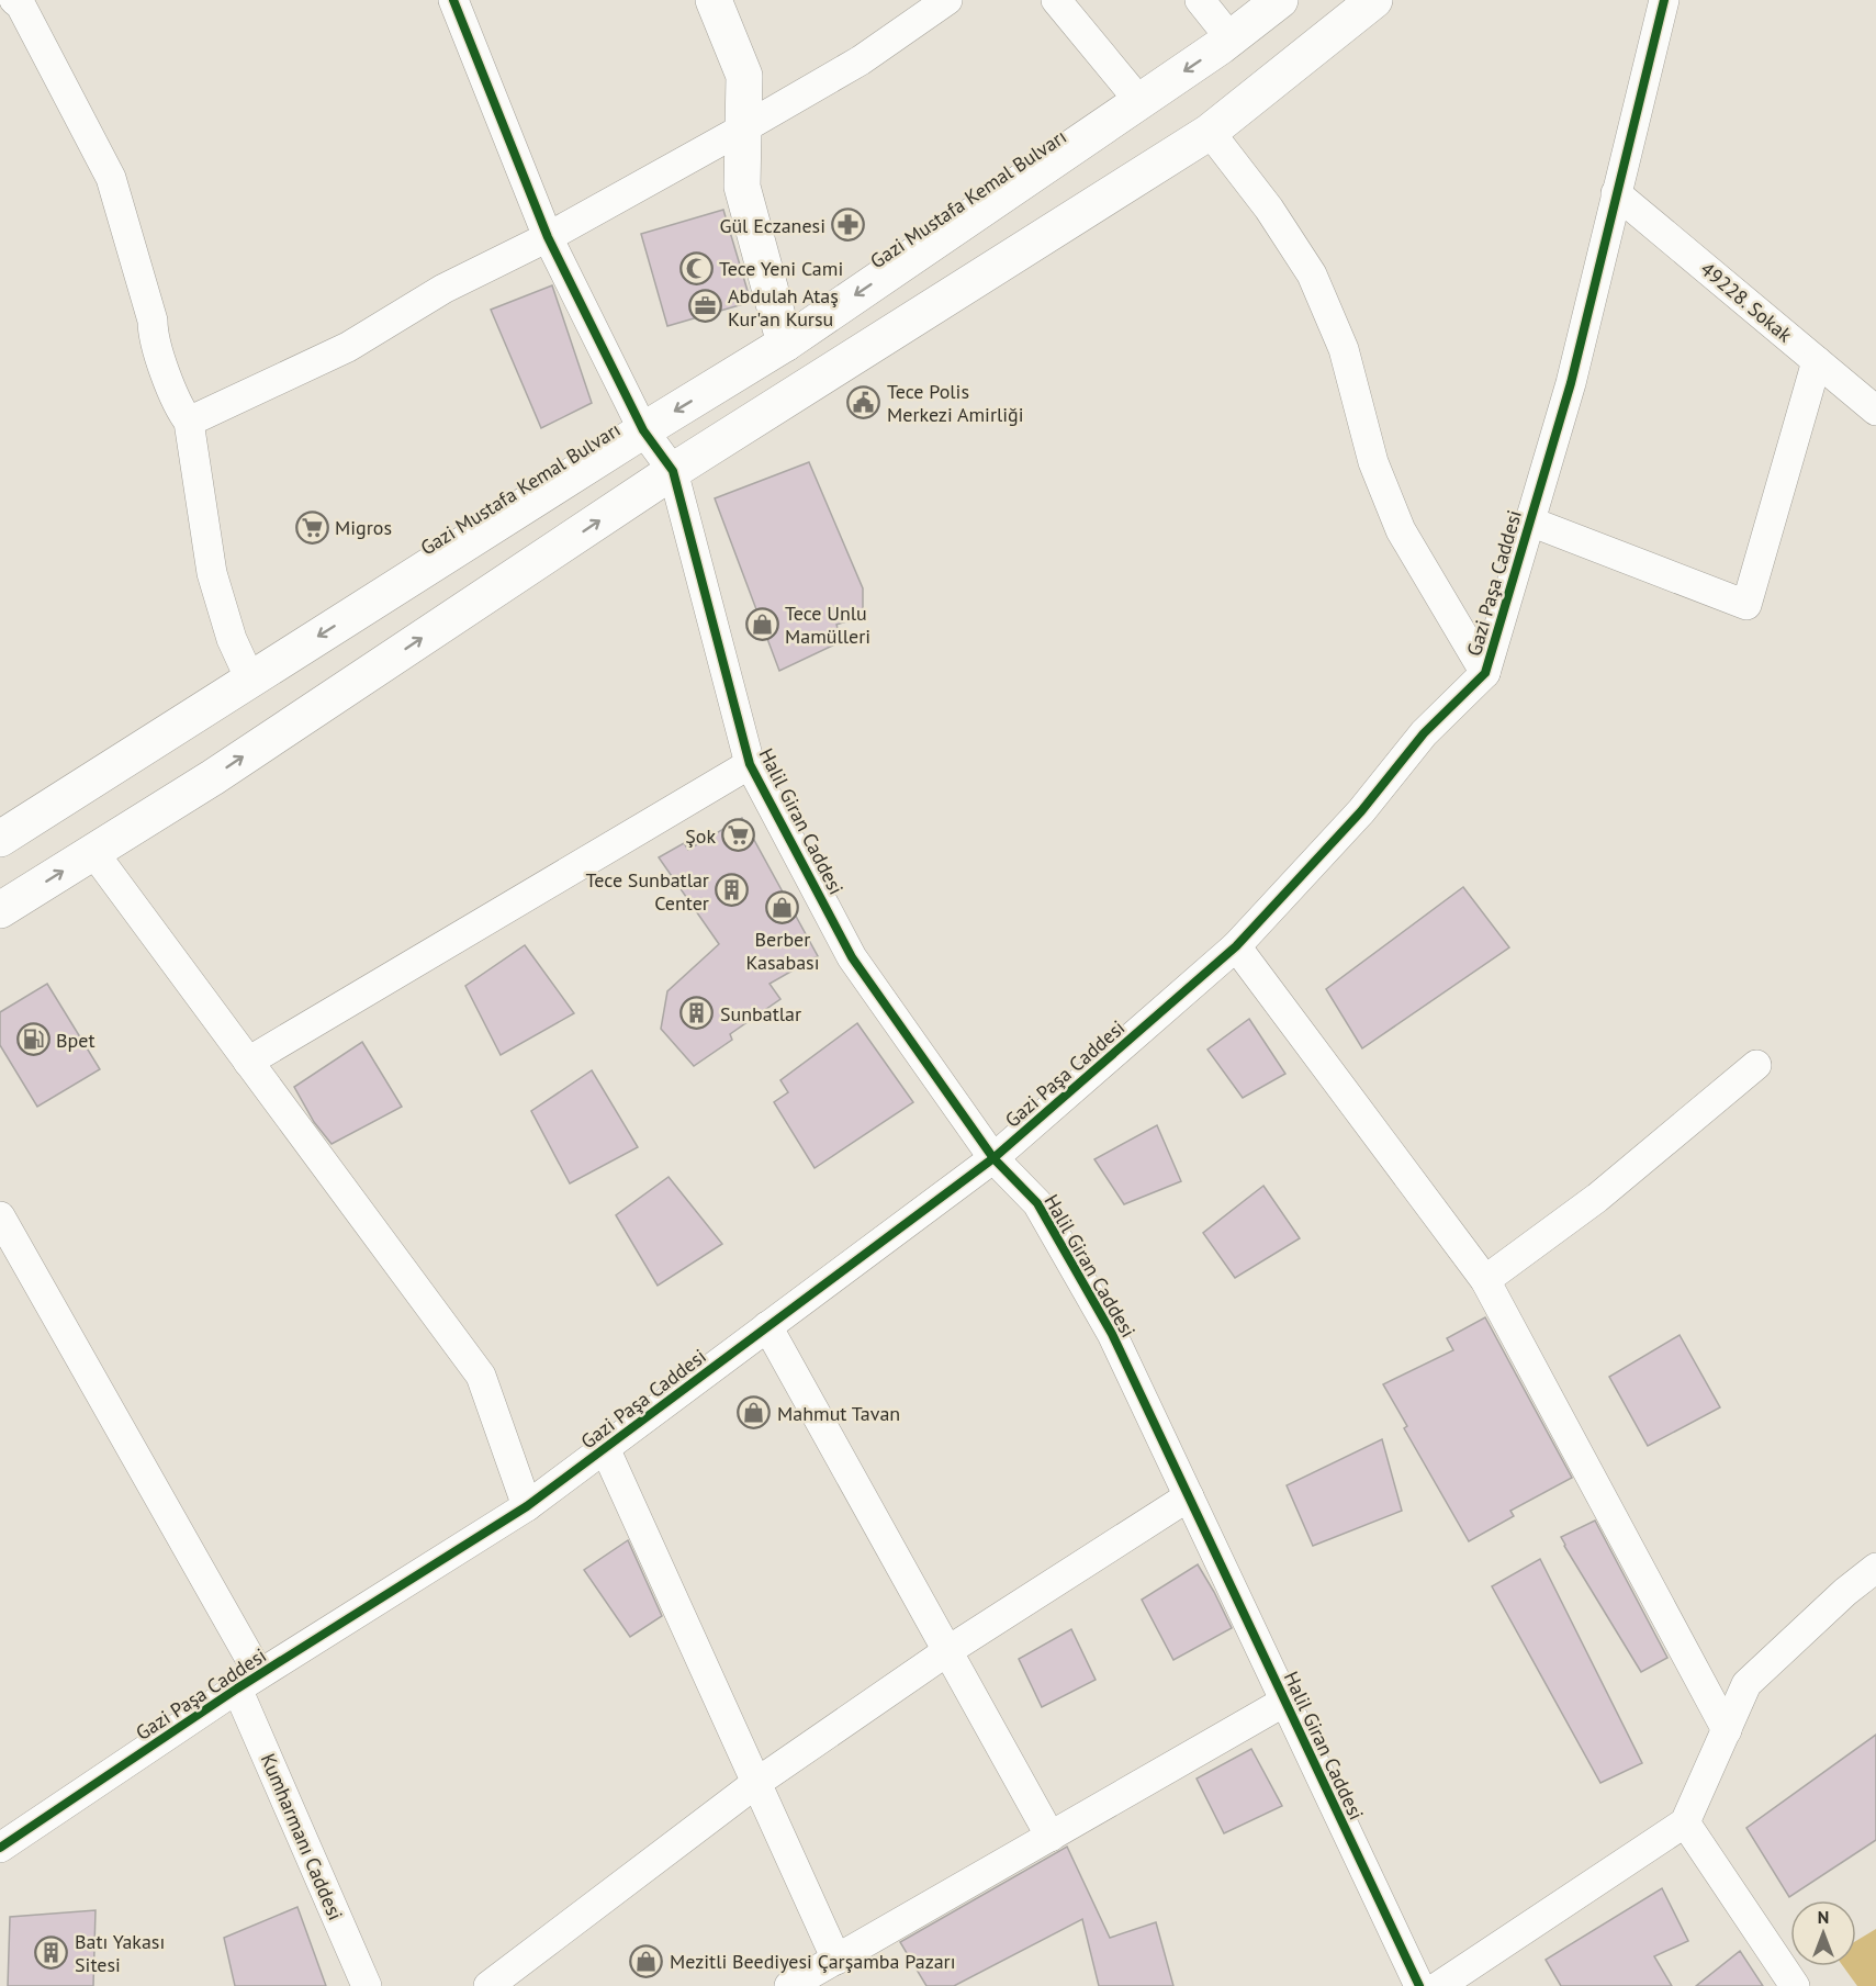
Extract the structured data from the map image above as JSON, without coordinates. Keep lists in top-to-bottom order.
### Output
{
  "streets": {
    "main road": ["Gazi Mustafa Kemal Bulvarı"],
    "street": [
      "49228. Sokak",
      "Gazi Paşa Caddesi",
      "Halil Giran Caddesi",
      "Kumharmanı Caddesi"
    ]
  },
  "crossings": [
    ["49228. Sokak", "Gazi Paşa Caddesi"],
    ["Gazi Paşa Caddesi", "Halil Giran Caddesi"],
    ["Gazi Paşa Caddesi", "Kumharmanı Caddesi"]
  ],
  "places": {
    "pharmacy": ["Gül Eczanesi"],
    "mosque": ["Tece Yeni Cami"],
    "office": ["Abdulah Ataş Kur'an Kursu"],
    "public building": ["Tece Polis Merkezi Amirliği"],
    "supermarket": ["Migros", "Şok"],
    "shop": [
      "Tece Unlu Mamülleri",
      "Berber Kasabası",
      "Mahmut Tavan",
      "Mezitli Beediyesi Çarşamba Pazarı"
    ],
    "building": ["Tece Sunbatlar Center", "Sunbatlar", "Batı Yakası Sitesi"],
    "fuel station": ["Bpet"]
  },
  "north": "top"
}
